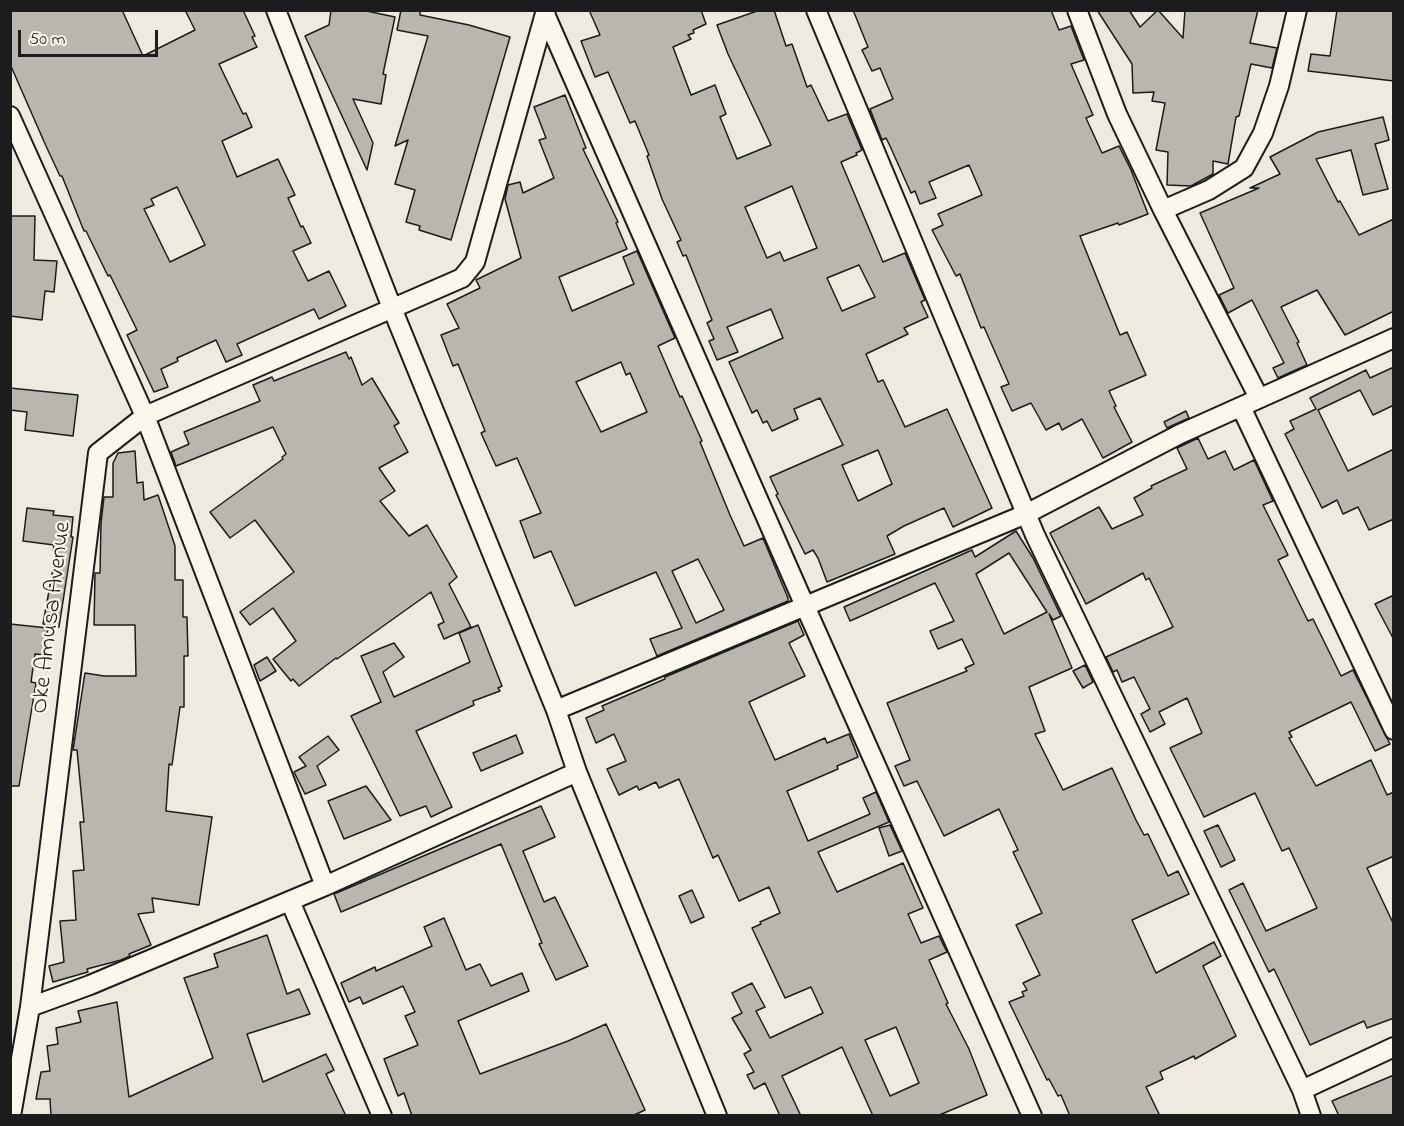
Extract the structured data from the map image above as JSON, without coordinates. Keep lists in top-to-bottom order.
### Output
{
  "streets": {
    "street": ["Oke Amusa Avenue"]
  },
  "scale_bar": "50 m"
}
